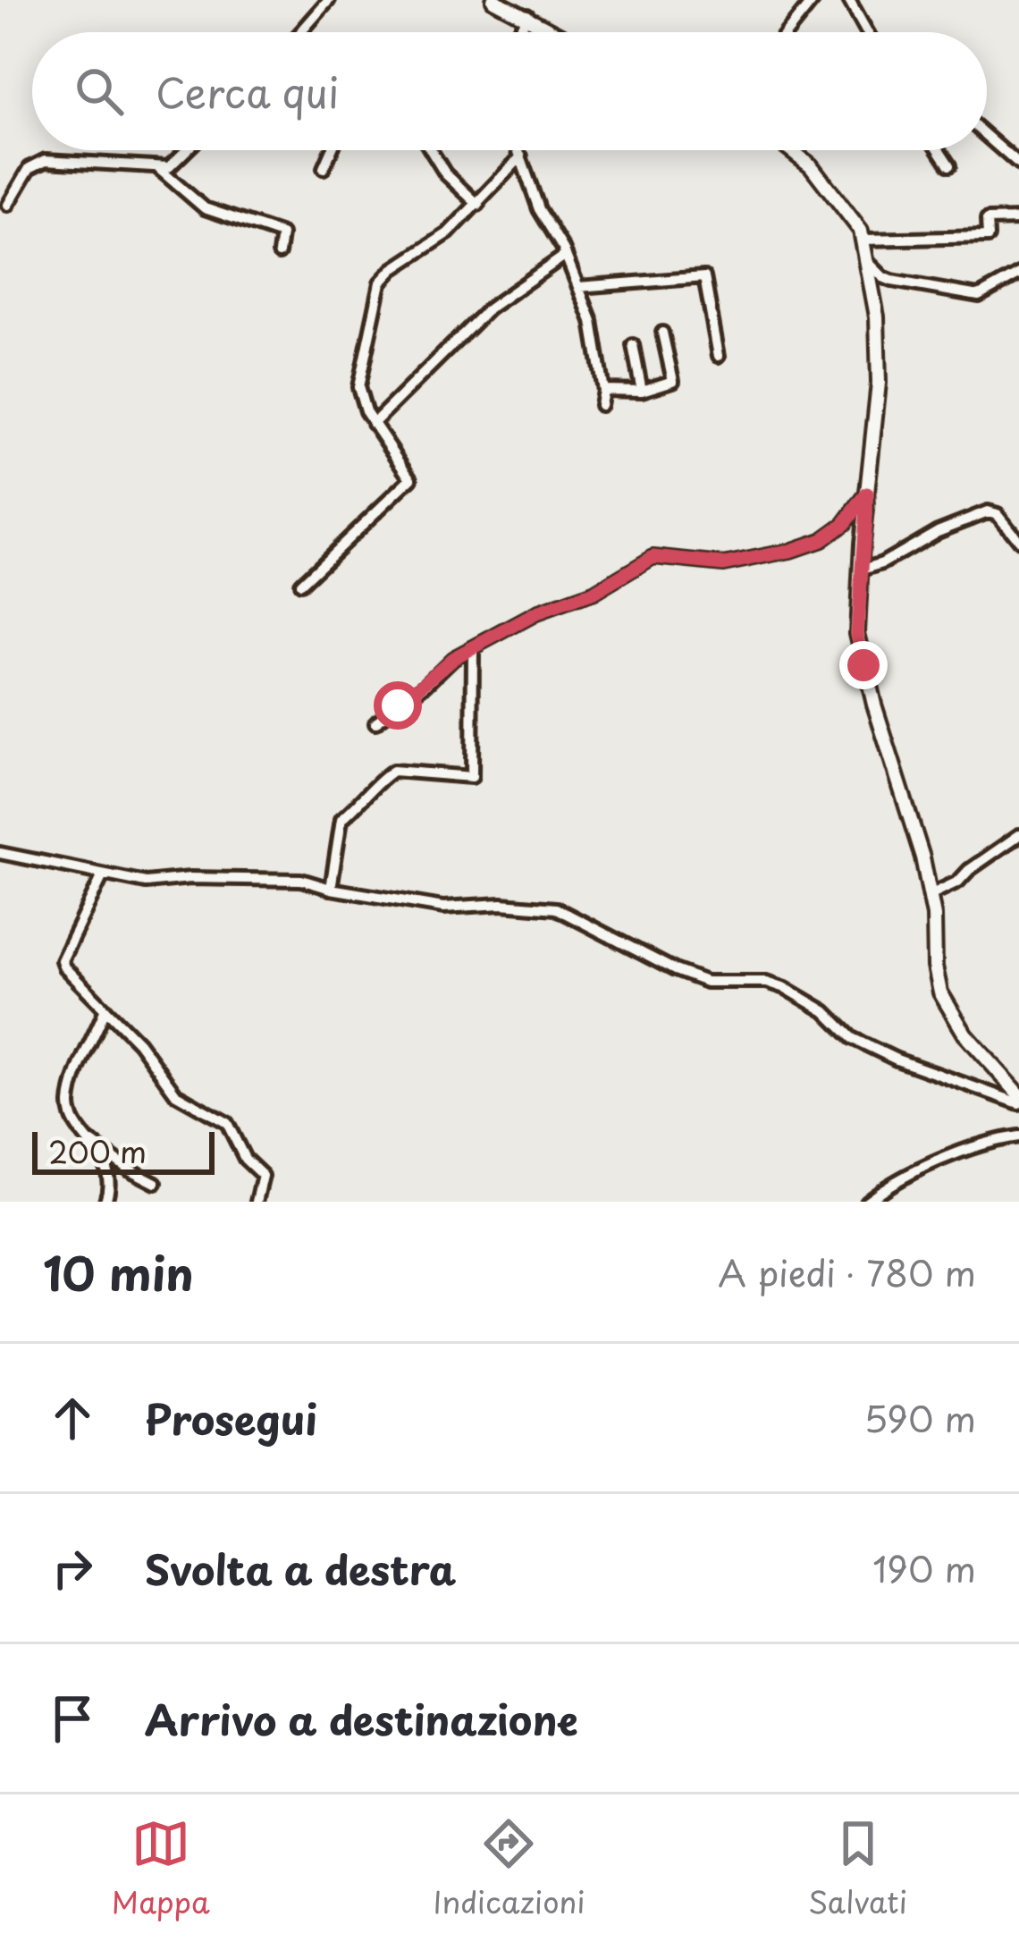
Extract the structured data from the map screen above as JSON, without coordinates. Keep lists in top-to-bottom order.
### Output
{
  "scale_bar": "200 m",
  "page": {
    "search": "Cerca qui",
    "scale": "200 m",
    "heading": ["10 min", "A piedi · 780 m"],
    "list": [
      ["Prosegui", "590 m"],
      ["Svolta a destra", "190 m"],
      "Arrivo a destinazione"
    ],
    "nav": ["Mappa", "Indicazioni", "Salvati"]
  }
}
